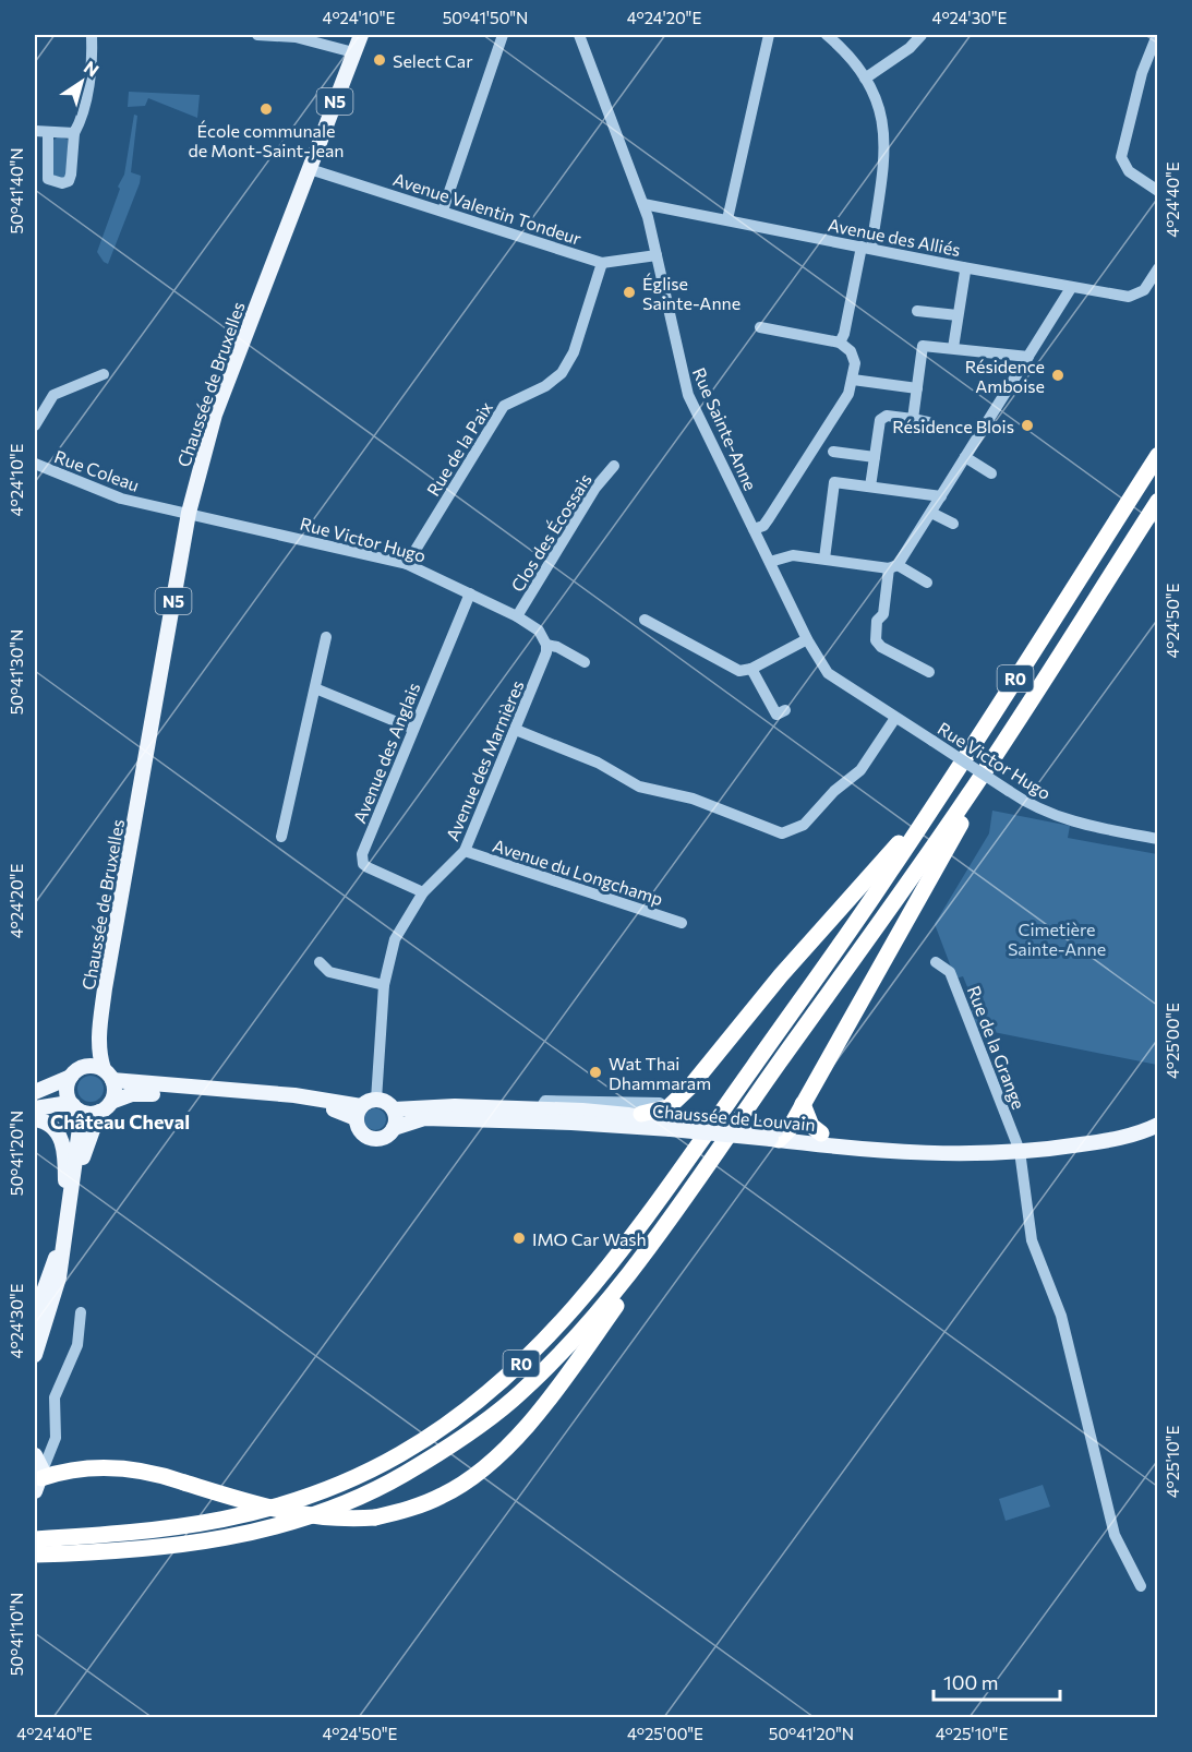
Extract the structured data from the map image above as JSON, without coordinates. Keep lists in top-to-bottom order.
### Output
{
  "streets": {
    "highway": ["R0"],
    "main road": ["N5", "Chaussée de Bruxelles", "Chaussée de Louvain"],
    "street": [
      "Avenue Valentin Tondeur",
      "Avenue des Alliés",
      "Rue Sainte-Anne",
      "Rue de la Paix",
      "Rue Coleau",
      "Clos des Écossais",
      "Rue Victor Hugo",
      "Avenue des Anglais",
      "Avenue des Marnières",
      "Avenue du Longchamp",
      "Rue de la Grange"
    ]
  },
  "crossings": [
    ["N5", "Chaussée de Bruxelles"],
    ["Avenue Valentin Tondeur", "Chaussée de Bruxelles"],
    ["Avenue Valentin Tondeur", "Rue Sainte-Anne"],
    ["Avenue Valentin Tondeur", "Rue de la Paix"],
    ["Avenue des Alliés", "Rue Sainte-Anne"],
    ["Chaussée de Bruxelles", "Rue Coleau"],
    ["Chaussée de Bruxelles", "Rue Victor Hugo"],
    ["Rue Sainte-Anne", "Rue Victor Hugo"],
    ["Rue de la Paix", "Rue Victor Hugo"],
    ["Rue Coleau", "Rue Victor Hugo"],
    ["Clos des Écossais", "Rue Victor Hugo"],
    ["Rue Victor Hugo", "Avenue des Anglais"],
    ["Rue Victor Hugo", "Avenue des Marnières"],
    ["Avenue des Anglais", "Avenue des Marnières"],
    ["Avenue des Marnières", "Avenue du Longchamp"],
    ["Avenue des Marnières", "Chaussée de Louvain"],
    ["Rue de la Grange", "Chaussée de Louvain"]
  ],
  "districts": ["Château Cheval"],
  "parks": ["Cimetière Sainte-Anne"],
  "places": [
    "Select Car",
    "École communale de Mont-Saint-Jean",
    "Église Sainte-Anne",
    "Résidence Amboise",
    "Résidence Blois",
    "Wat Thai Dhammaram",
    "IMO Car Wash"
  ],
  "scale_bar": "100 m",
  "north": "top right",
  "coordinates": [
    "4°24'10\"E",
    "50°41'50\"N",
    "4°24'20\"E",
    "4°24'30\"E",
    "50°41'40\"N",
    "4°24'40\"E",
    "4°24'50\"E",
    "50°41'30\"N",
    "4°25'00\"E",
    "50°41'20\"N",
    "4°25'10\"E",
    "50°41'10\"N"
  ]
}
